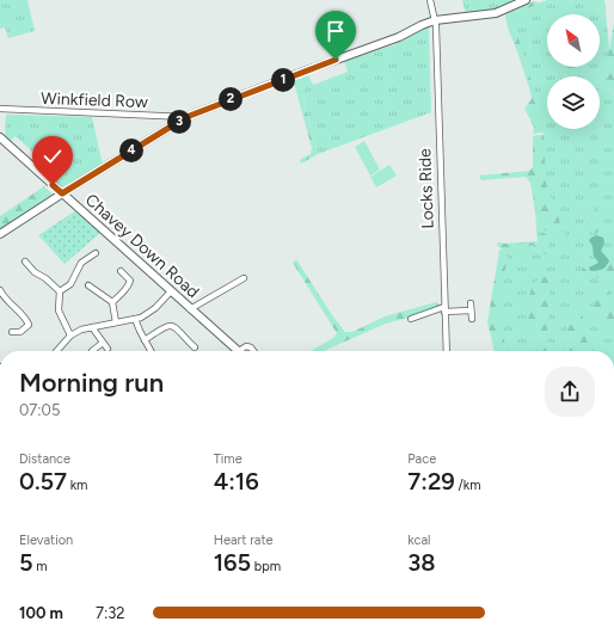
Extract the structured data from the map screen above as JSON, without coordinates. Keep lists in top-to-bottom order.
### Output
{
  "streets": {
    "main road": ["Chavey Down Road"],
    "street": ["Winkfield Row", "Locks Ride"]
  },
  "north": "top left",
  "page": {
    "pins": [
      "1",
      "2",
      "3",
      "4"
    ],
    "heading": ["Morning run", "07:05"],
    "stats": [
      ["Distance", "0.57 km"],
      ["Time", "4:16"],
      ["Pace", "7:29 /km"],
      ["Elevation", "5 m"],
      ["Heart rate", "165 bpm"],
      ["kcal", "38"]
    ],
    "list": [
      {
        "name": "100 m",
        "note": "7:32"
      }
    ]
  }
}
